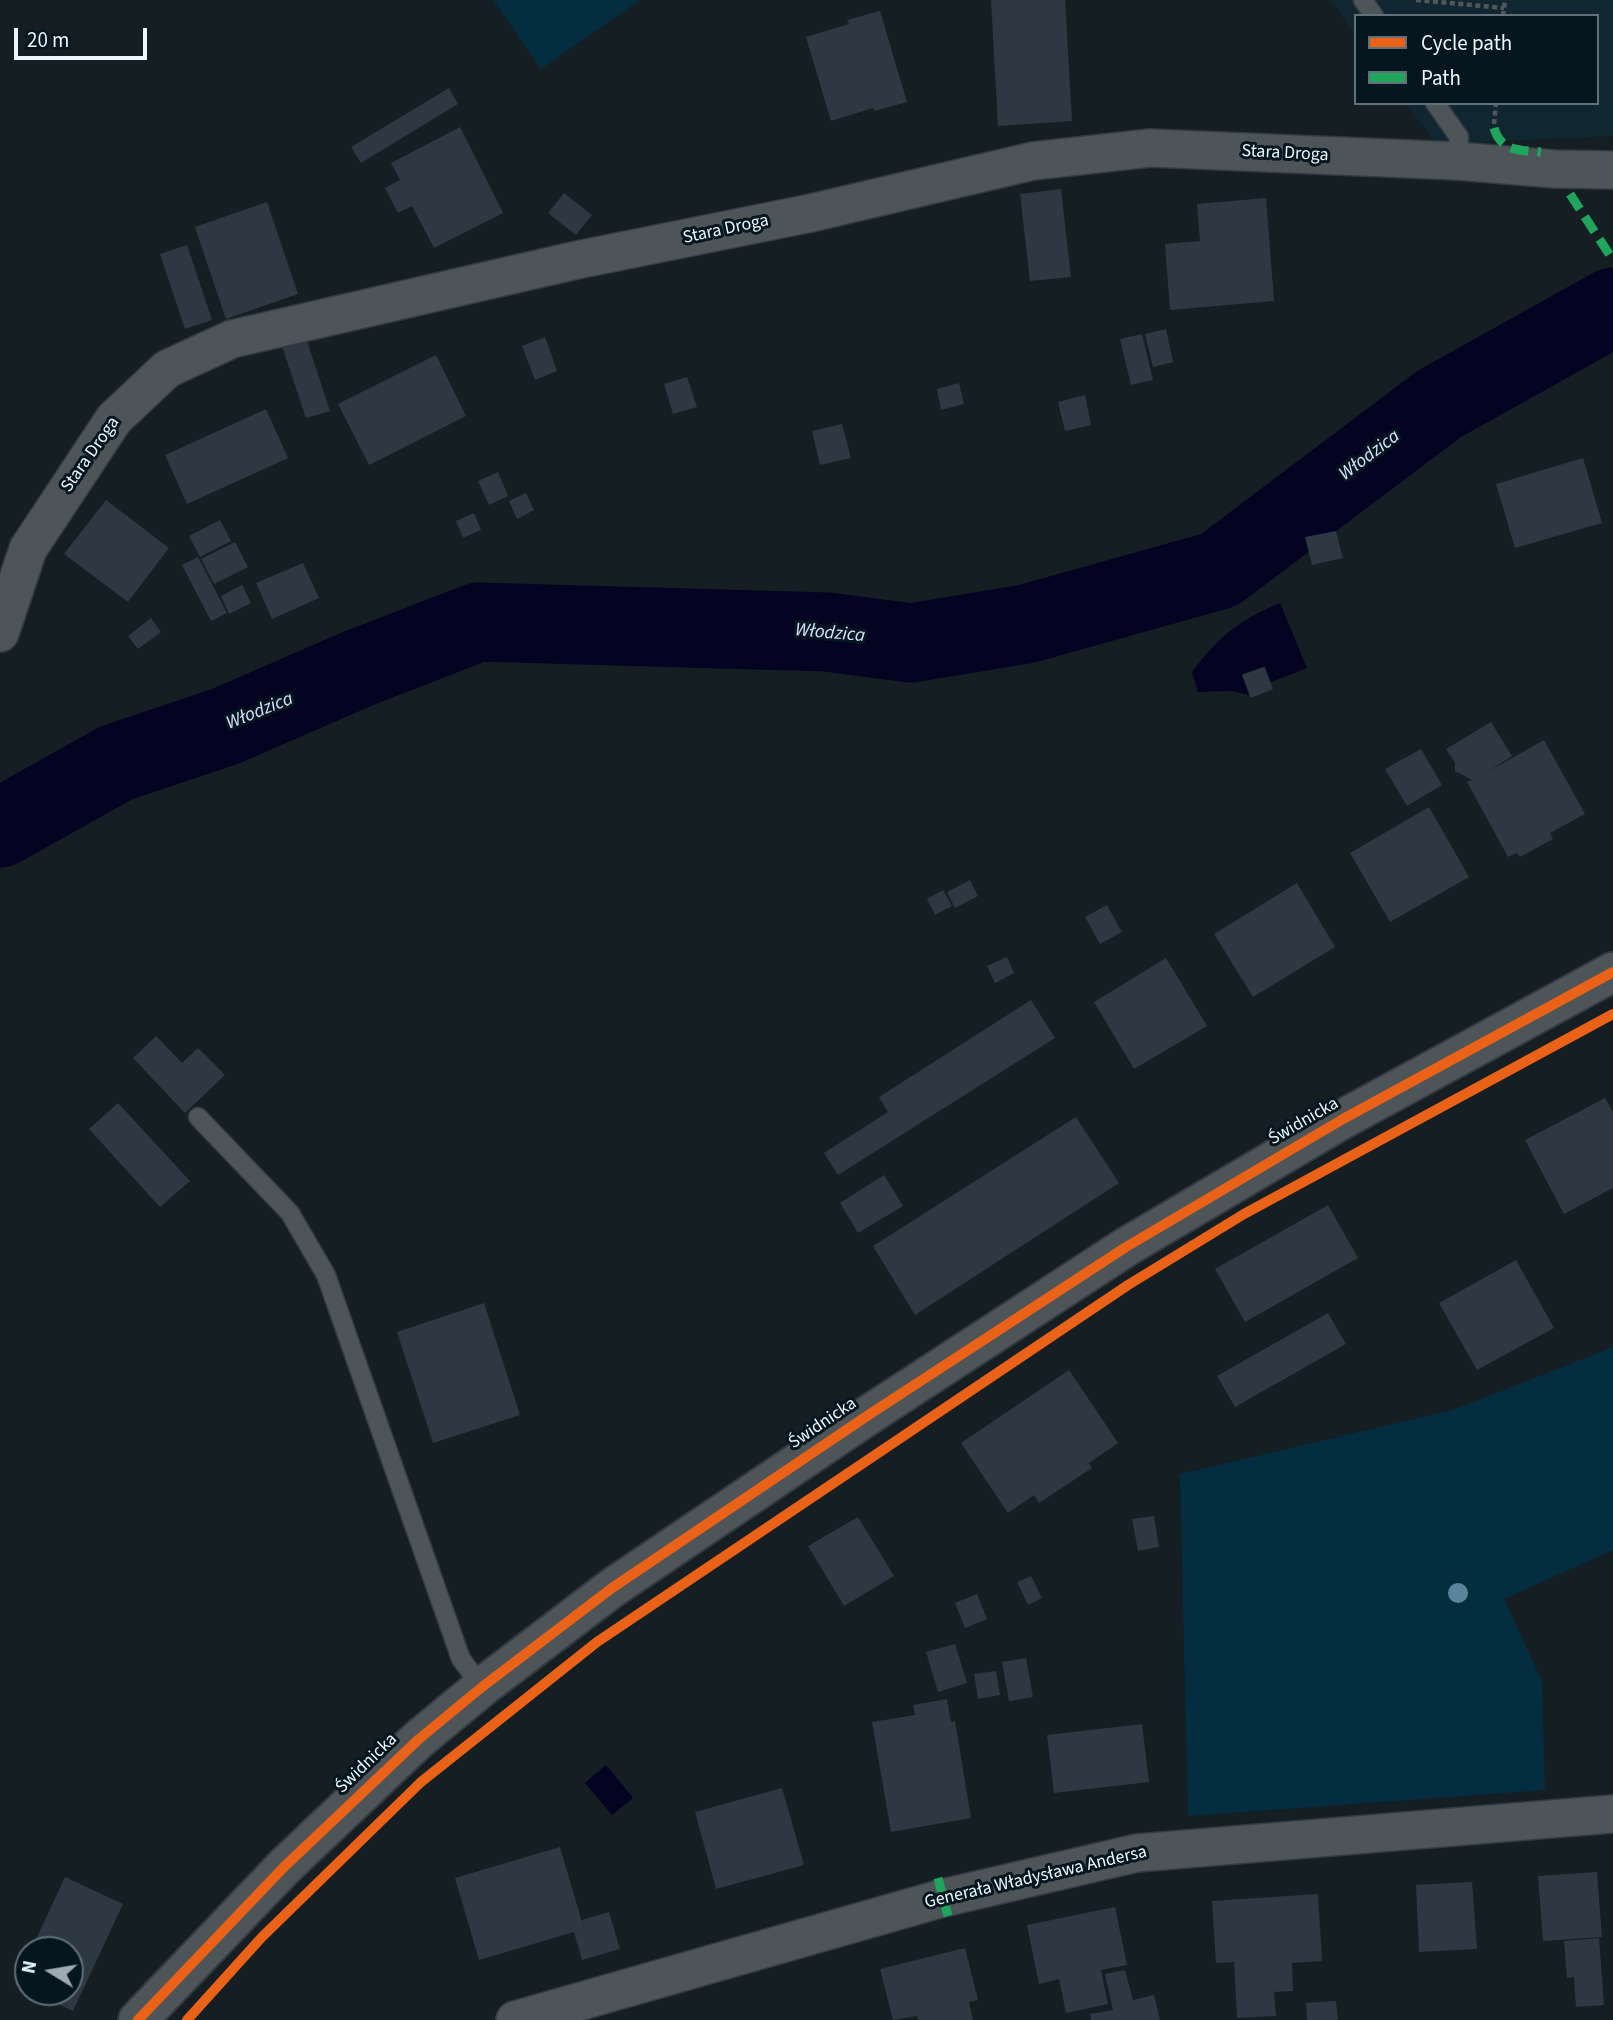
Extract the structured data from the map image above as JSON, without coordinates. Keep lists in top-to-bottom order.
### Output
{
  "streets": {
    "street": ["Stara Droga", "Świdnicka", "Generała Władysława Andersa"]
  },
  "water": ["Włodzica"],
  "legend": ["Cycle path", "Path"],
  "scale_bar": "20 m",
  "north": "left"
}
